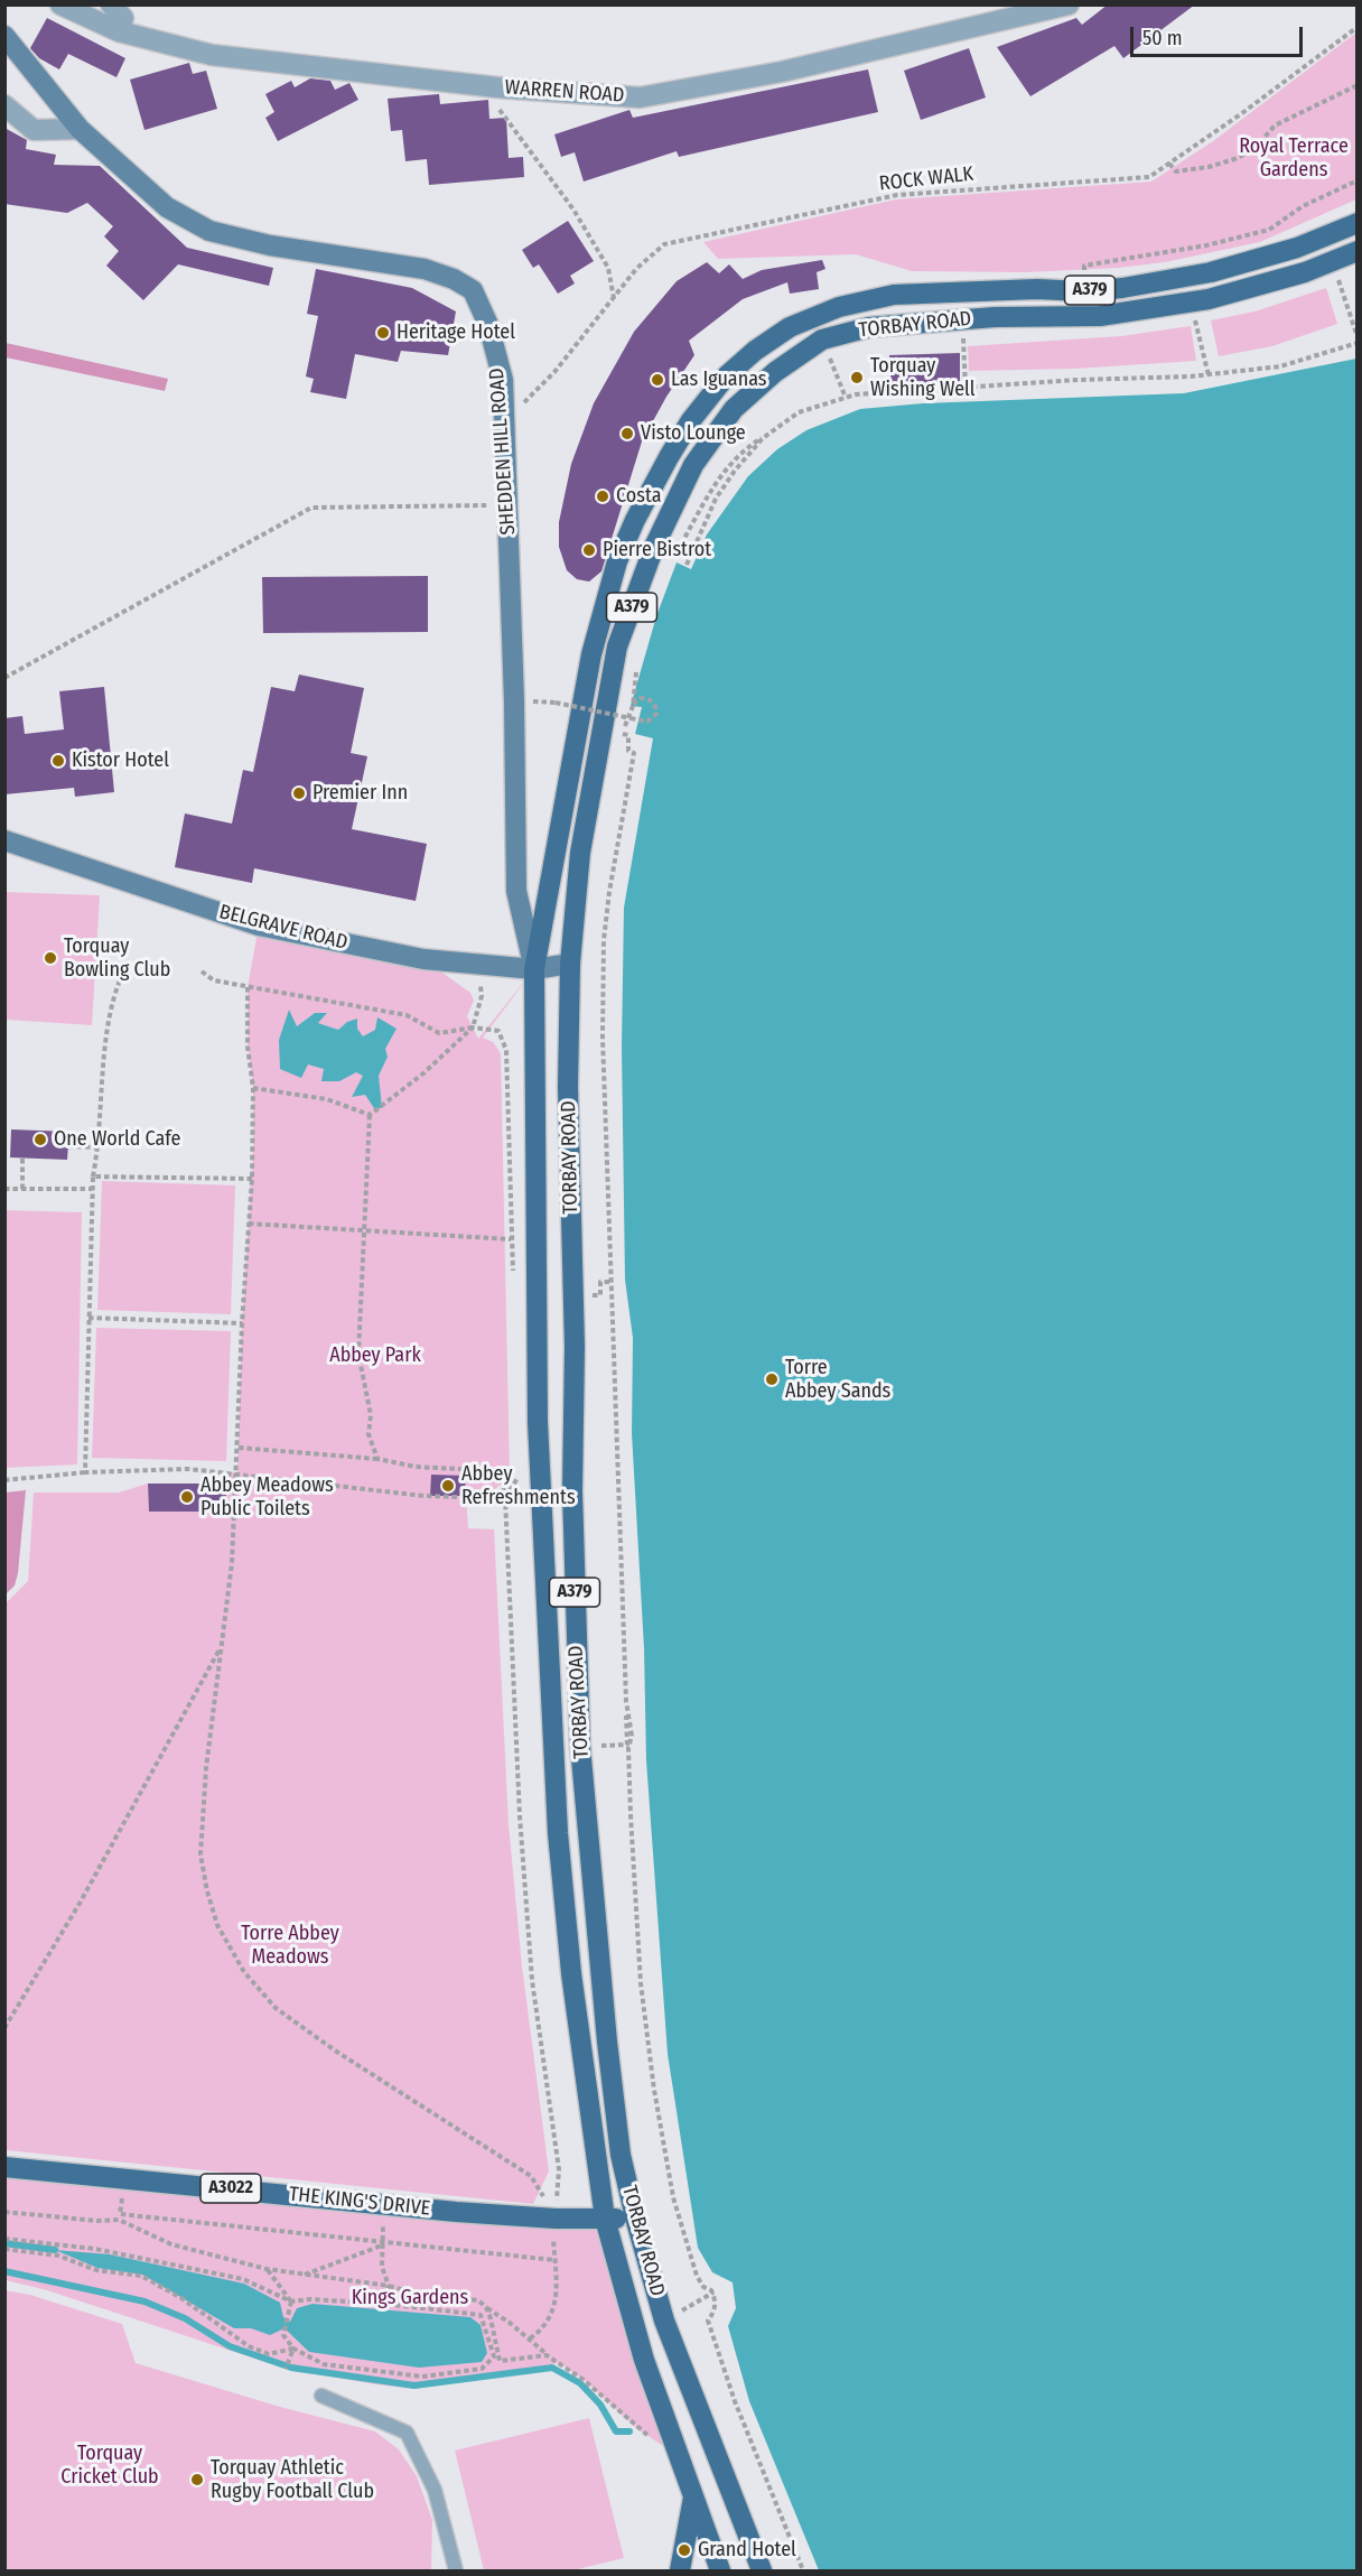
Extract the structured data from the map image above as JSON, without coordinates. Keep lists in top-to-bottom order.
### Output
{
  "streets": {
    "main road": [
      "A379",
      "TORBAY ROAD",
      "A3022",
      "THE KING'S DRIVE"
    ],
    "street": ["WARREN ROAD", "SHEDDEN HILL ROAD", "BELGRAVE ROAD"],
    "path": ["ROCK WALK"]
  },
  "crossings": [
    ["TORBAY ROAD", "SHEDDEN HILL ROAD"],
    ["TORBAY ROAD", "BELGRAVE ROAD"],
    ["TORBAY ROAD", "THE KING'S DRIVE"],
    ["SHEDDEN HILL ROAD", "BELGRAVE ROAD"]
  ],
  "parks": [
    "Royal Terrace Gardens",
    "Abbey Park",
    "Torre Abbey Meadows",
    "Kings Gardens",
    "Torquay Cricket Club"
  ],
  "places": [
    "Heritage Hotel",
    "Torquay Wishing Well",
    "Las Iguanas",
    "Visto Lounge",
    "Costa",
    "Pierre Bistrot",
    "Kistor Hotel",
    "Premier Inn",
    "Torquay Bowling Club",
    "One World Cafe",
    "Torre Abbey Sands",
    "Abbey Refreshments",
    "Abbey Meadows Public Toilets",
    "Torquay Athletic Rugby Football Club",
    "Grand Hotel"
  ],
  "scale_bar": "50 m"
}
